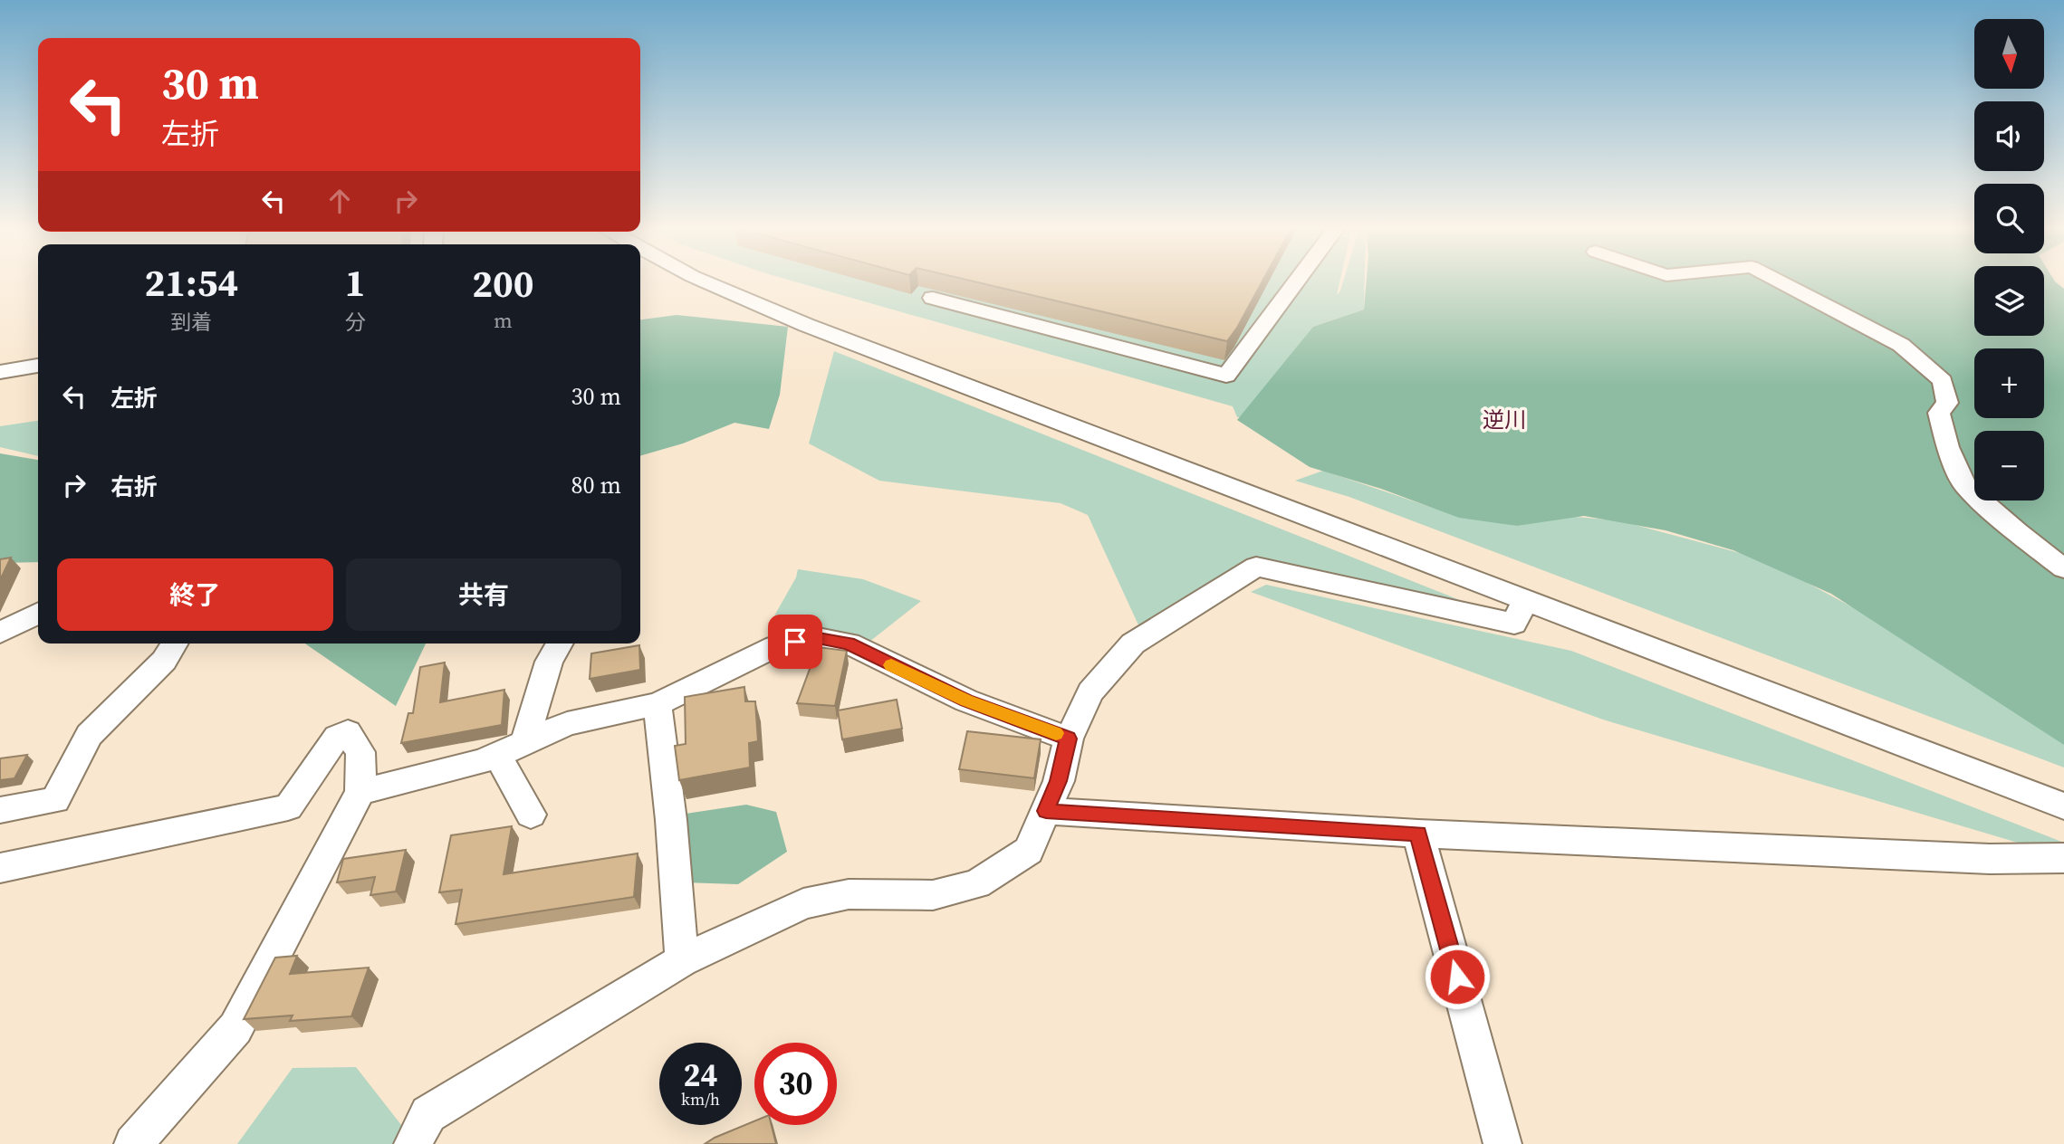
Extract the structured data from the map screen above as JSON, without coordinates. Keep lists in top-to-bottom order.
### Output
{
  "districts": ["逆川"],
  "north": "bottom",
  "page": {
    "map_buttons": ["+", "−"],
    "turn": ["30 m", "左折"],
    "eta": [
      "21:54",
      "到着",
      "1",
      "分",
      "200",
      "m"
    ],
    "list": [
      {
        "name": "左折",
        "value": "30 m"
      },
      {
        "name": "右折",
        "value": "80 m"
      }
    ],
    "buttons": ["終了", "共有"],
    "speed": "24 km/h",
    "limit": "30"
  }
}
